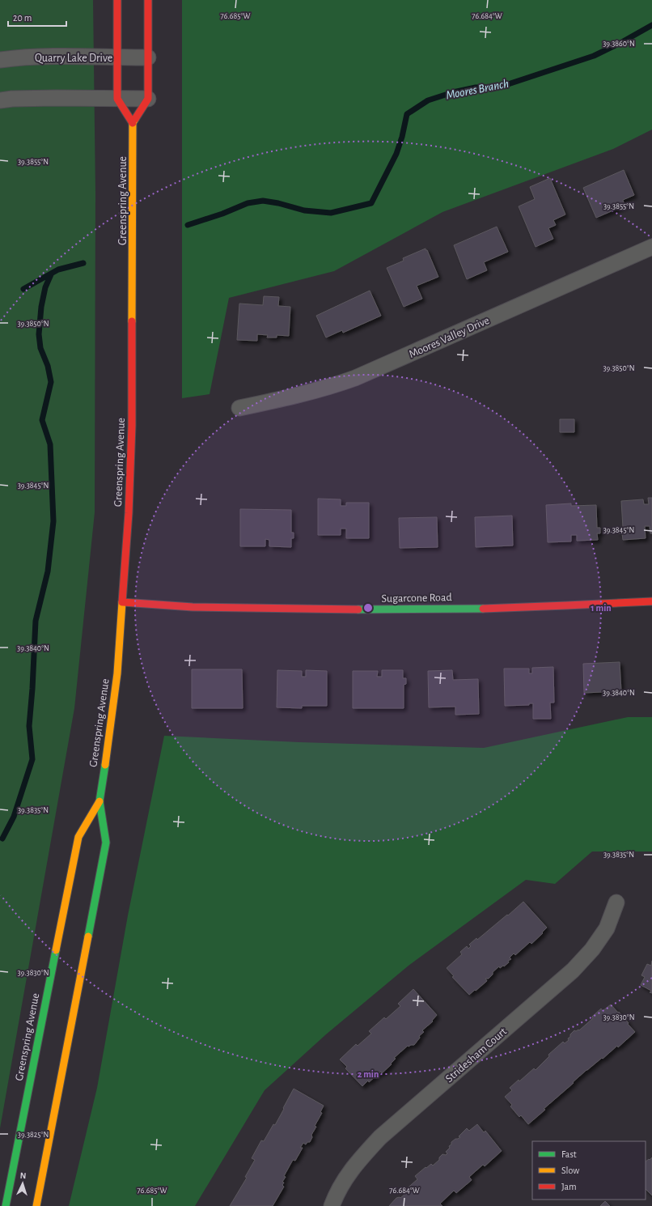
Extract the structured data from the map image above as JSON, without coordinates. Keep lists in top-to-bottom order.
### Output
{
  "streets": {
    "main road": ["Greenspring Avenue", "Sugarcone Road"],
    "street": ["Quarry Lake Drive", "Moores Valley Drive", "Stridesham Court"]
  },
  "crossings": [
    ["Greenspring Avenue", "Sugarcone Road"]
  ],
  "water": ["Moores Branch"],
  "legend": ["Fast", "Slow", "Jam"],
  "scale_bar": "20 m",
  "north": "top",
  "coordinates": [
    "76.685°W",
    "76.684°W",
    "39.3860°N",
    "39.3855°N",
    "39.3850°N",
    "39.3845°N",
    "39.3840°N",
    "39.3835°N",
    "39.3830°N",
    "39.3825°N"
  ],
  "rings": ["1 min", "2 min"]
}
